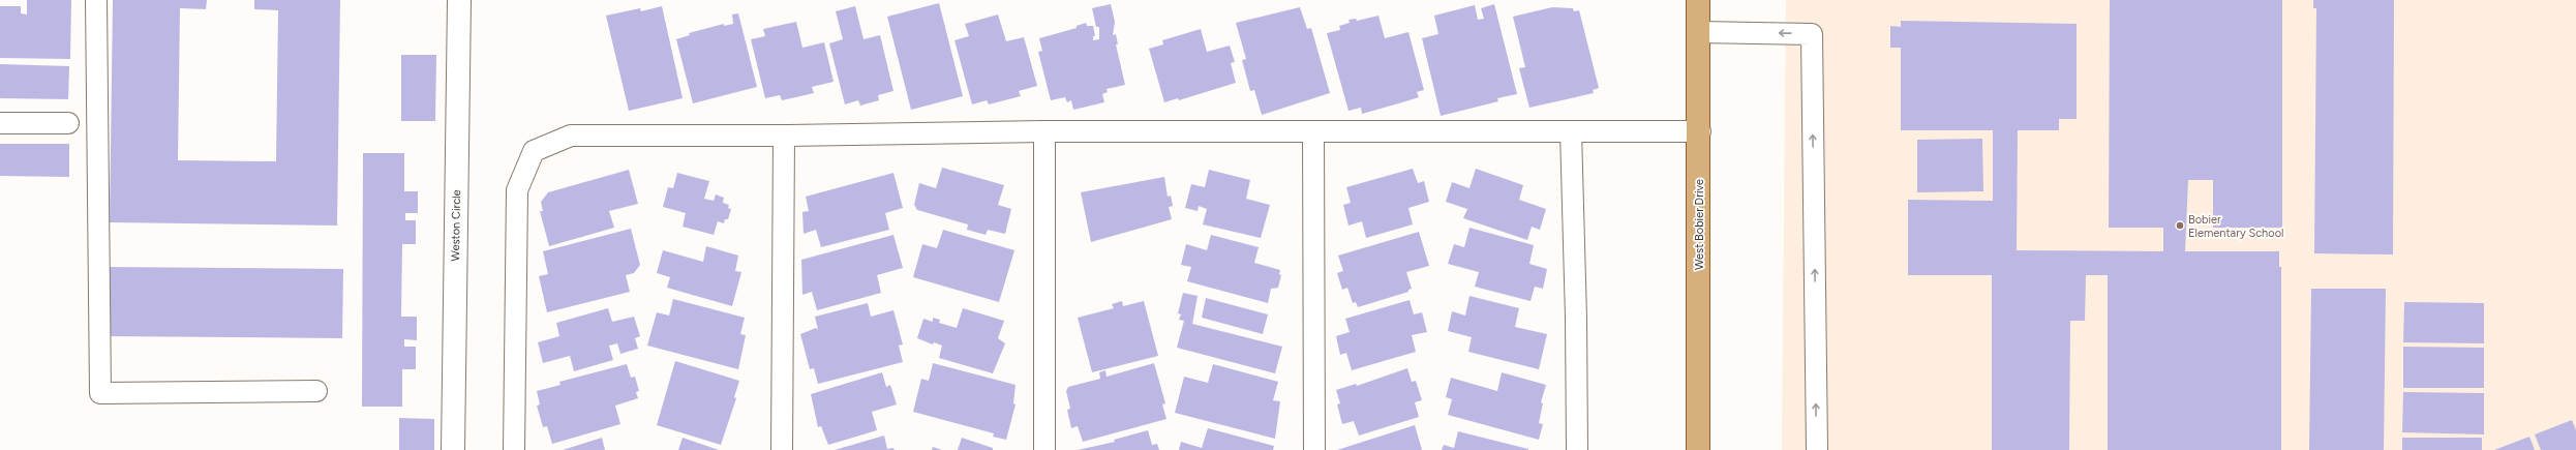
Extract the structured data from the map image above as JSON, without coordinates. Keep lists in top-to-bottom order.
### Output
{
  "streets": {
    "main road": ["West Bobier Drive"],
    "street": ["Weston Circle"]
  },
  "places": ["Bobier Elementary School"]
}
